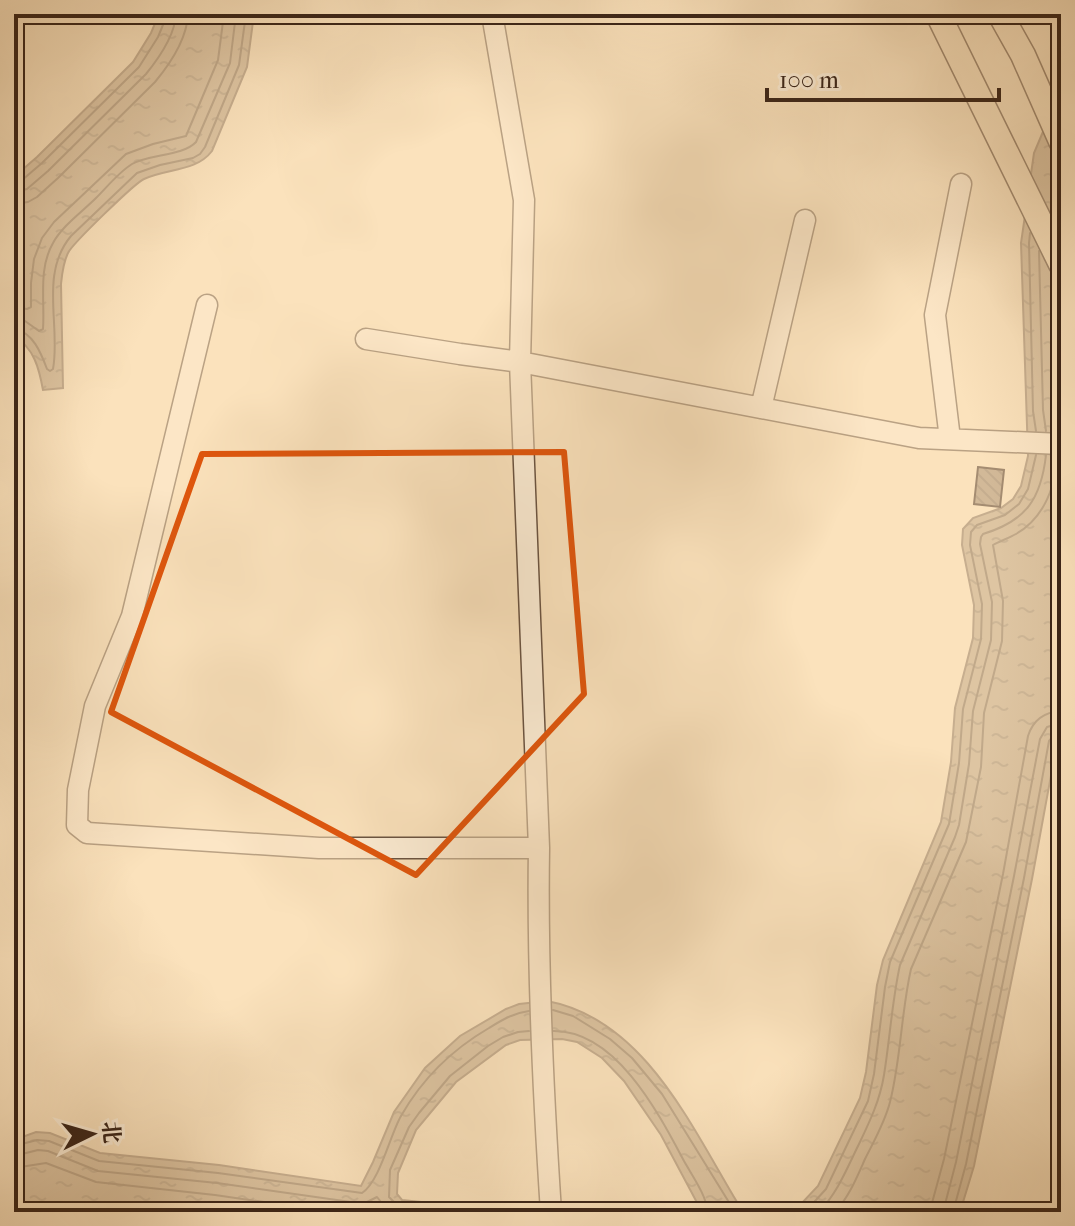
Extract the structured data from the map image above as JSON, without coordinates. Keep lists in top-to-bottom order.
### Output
{
  "scale_bar": "100 m",
  "north": "right"
}
